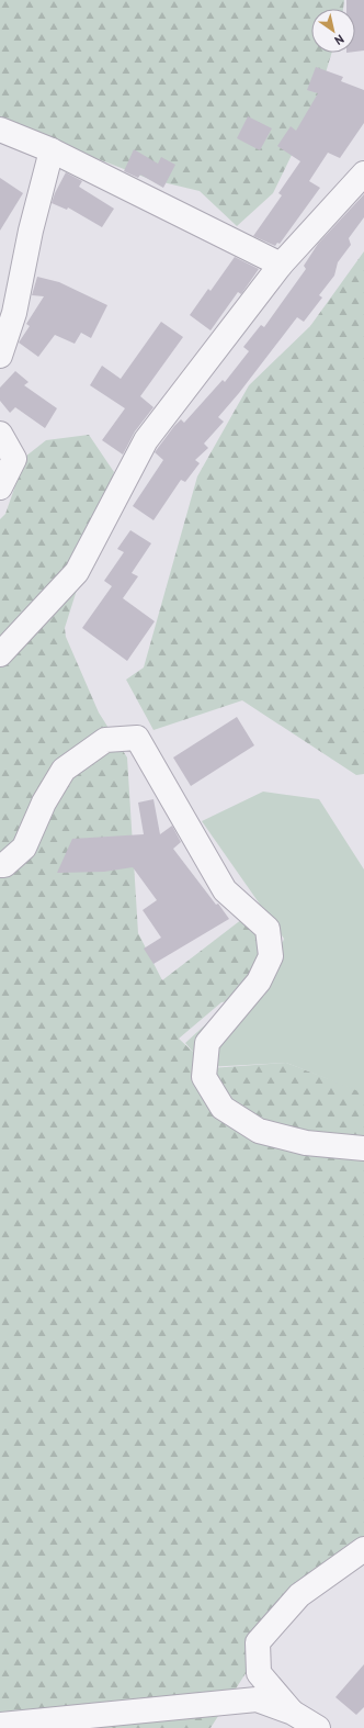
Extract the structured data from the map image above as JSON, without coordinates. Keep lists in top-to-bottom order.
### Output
{
  "north": "bottom right"
}
